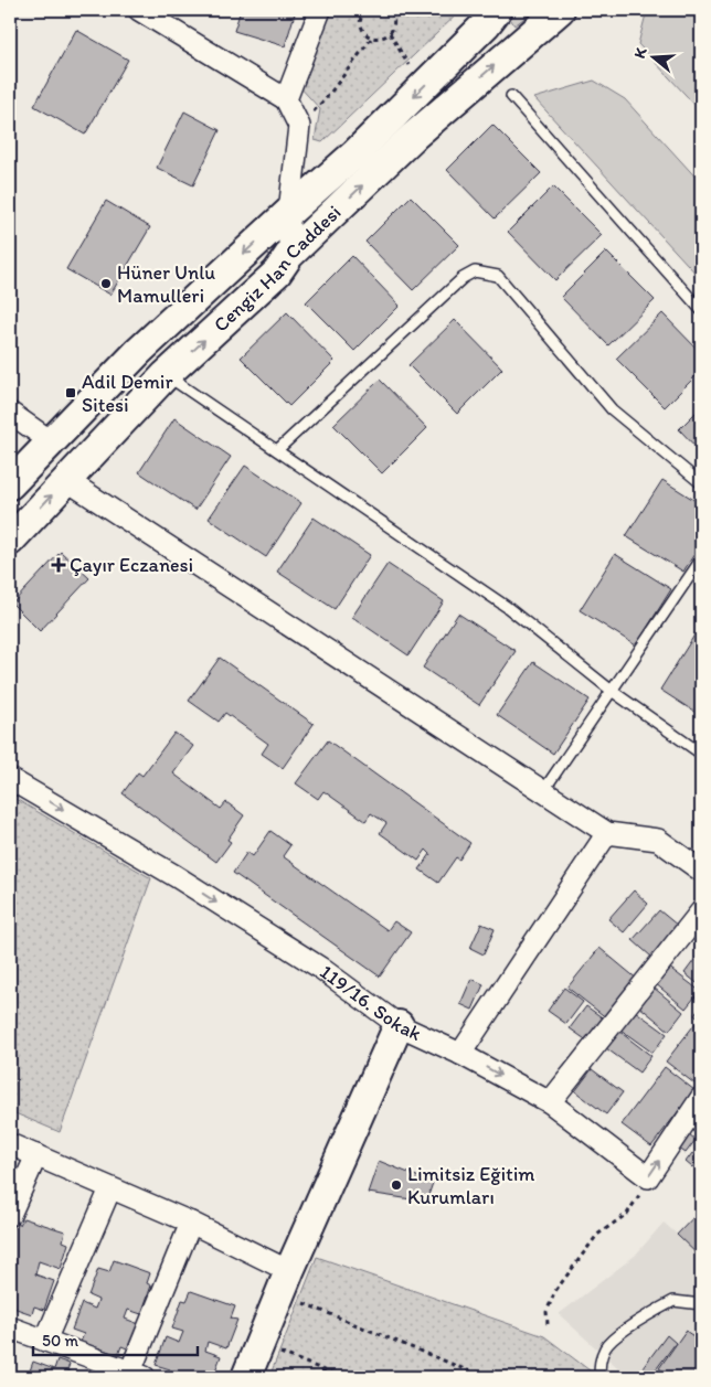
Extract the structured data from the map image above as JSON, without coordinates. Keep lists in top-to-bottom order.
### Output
{
  "streets": {
    "main road": ["Cengiz Han Caddesi"],
    "street": ["119/16. Sokak"]
  },
  "one_way": ["119/16. Sokak"],
  "places": {
    "other": ["Hüner Unlu Mamulleri", "Limitsiz Eğitim Kurumları"],
    "transit": ["Adil Demir Sitesi"],
    "health": ["Çayır Eczanesi"]
  },
  "scale_bar": "50 m",
  "north": "left"
}
